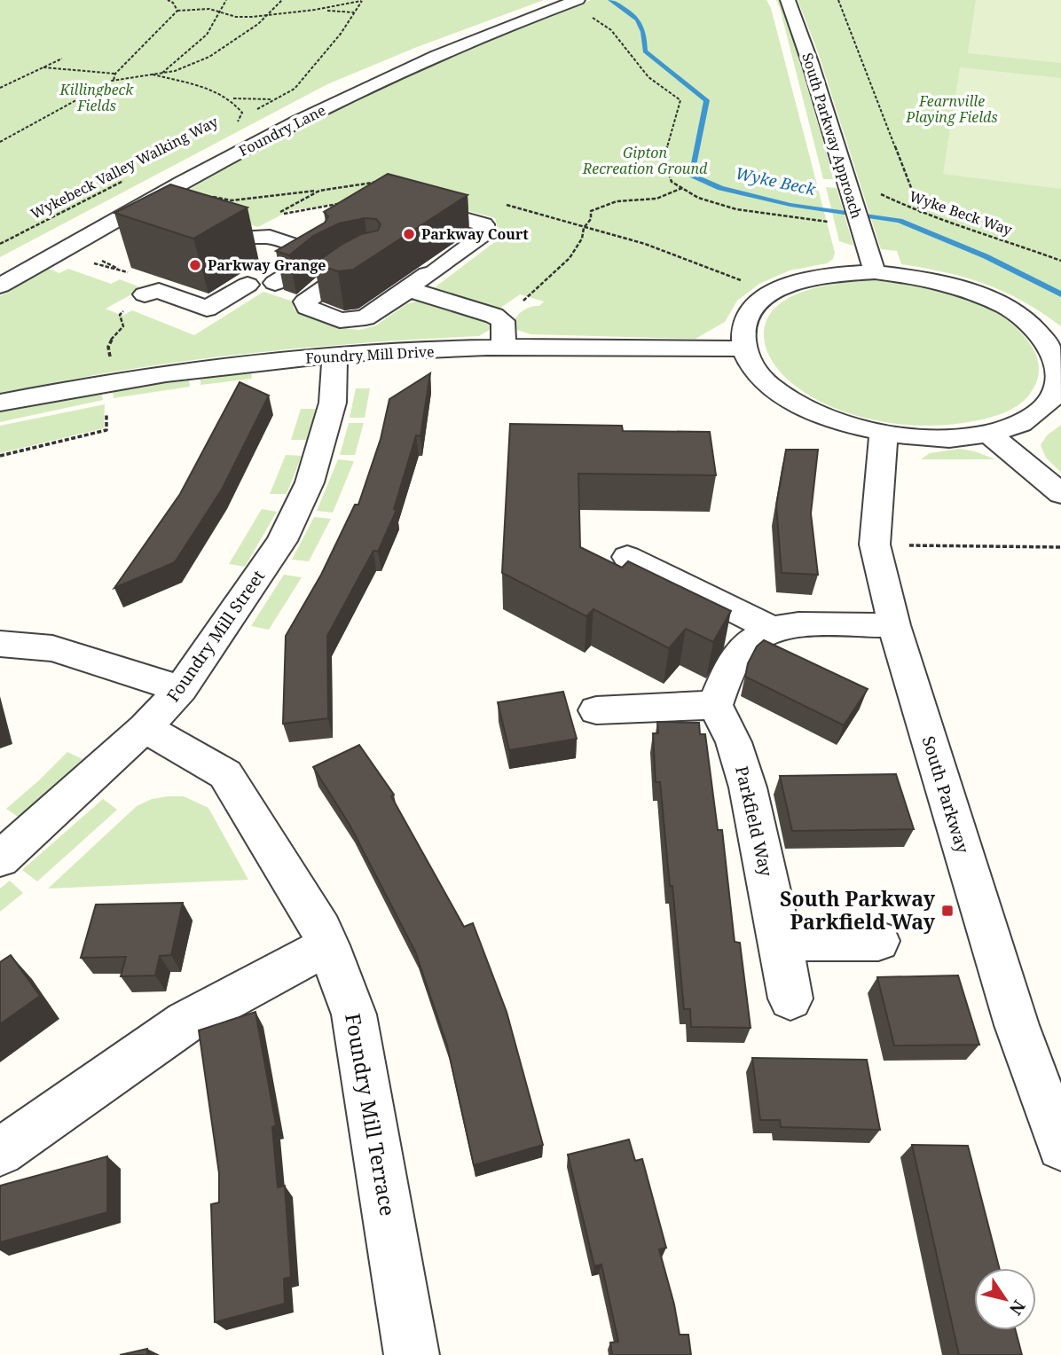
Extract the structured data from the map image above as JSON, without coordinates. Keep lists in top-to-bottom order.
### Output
{
  "streets": {
    "street": [
      "Foundry Lane",
      "South Parkway Approach",
      "Foundry Mill Drive",
      "Foundry Mill Street",
      "South Parkway",
      "Parkfield Way",
      "Foundry Mill Terrace"
    ],
    "path": ["Wykebeck Valley Walking Way", "Wyke Beck Way"]
  },
  "crossings": [
    ["South Parkway Approach", "Wyke Beck Way"],
    ["Foundry Mill Drive", "Foundry Mill Street"],
    ["Foundry Mill Street", "Foundry Mill Terrace"]
  ],
  "water": ["Wyke Beck"],
  "parks": ["Killingbeck Fields", "Fearnville Playing Fields", "Gipton Recreation Ground"],
  "places": {
    "other": ["Parkway Court", "Parkway Grange"],
    "transit": ["South Parkway Parkfield Way"]
  },
  "north": "bottom right"
}
